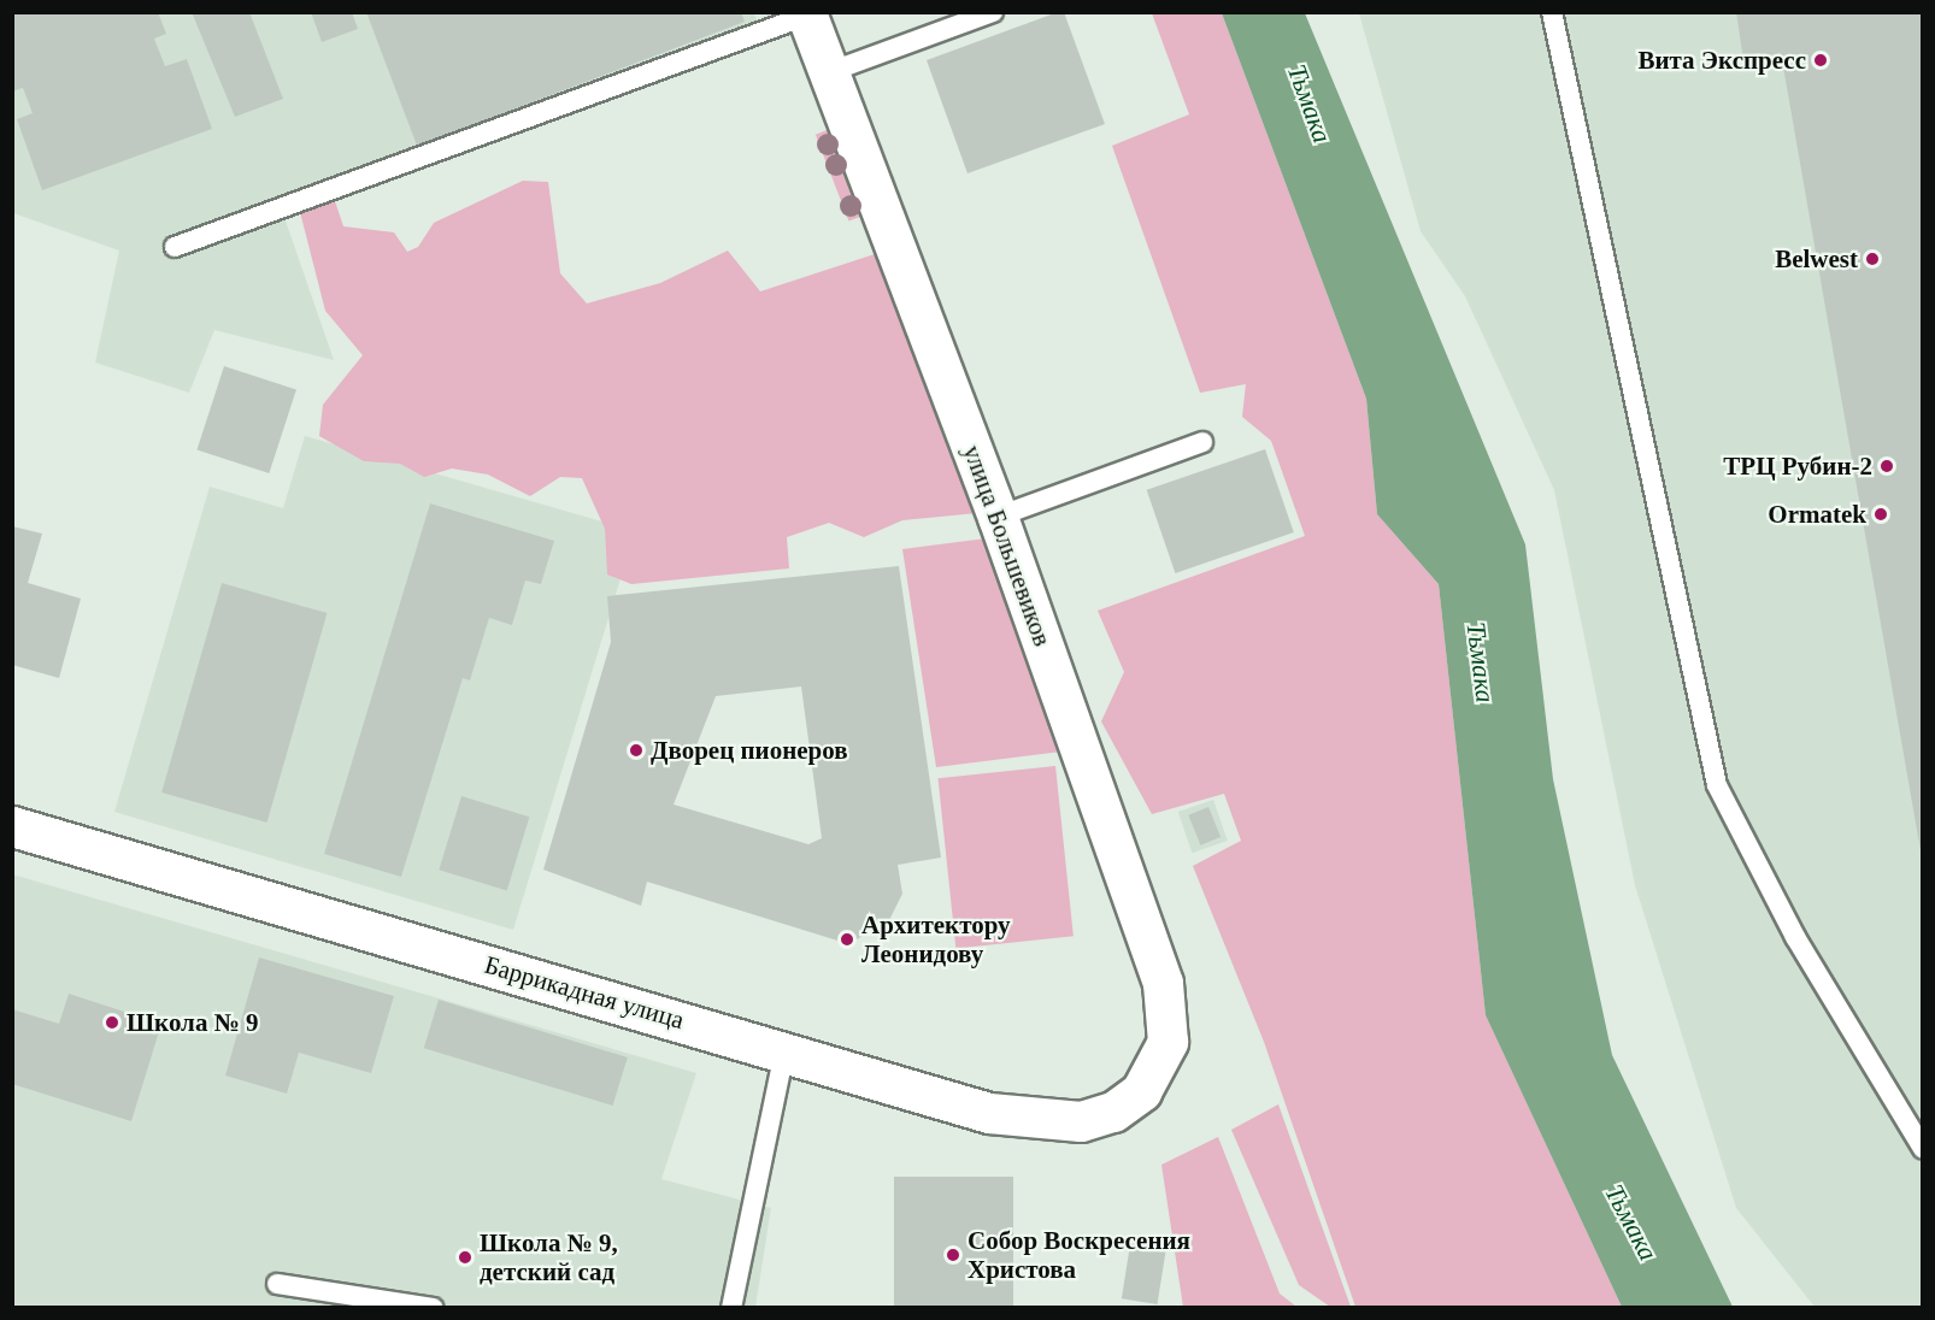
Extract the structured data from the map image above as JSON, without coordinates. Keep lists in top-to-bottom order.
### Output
{
  "streets": {
    "street": ["улица Большевиков", "Баррикадная улица"]
  },
  "crossings": [
    ["улица Большевиков", "Баррикадная улица"]
  ],
  "water": ["Тьмака"],
  "places": [
    "Вита Экспресс",
    "Belwest",
    "ТРЦ Рубин-2",
    "Ormatek",
    "Дворец пионеров",
    "Архитектору Леонидову",
    "Школа № 9",
    "Собор Воскресения Христова",
    "Школа № 9, детский сад"
  ]
}
